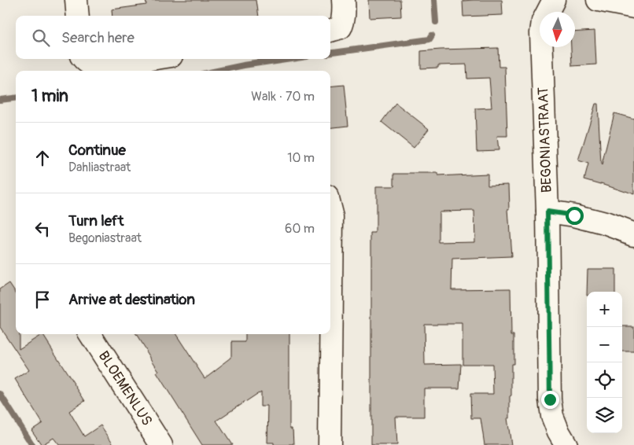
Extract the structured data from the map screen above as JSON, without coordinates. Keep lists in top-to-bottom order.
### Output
{
  "streets": {
    "street": ["BEGONIASTRAAT", "BLOEMENLUS"]
  },
  "north": "bottom",
  "page": {
    "search": "Search here",
    "heading": ["1 min", "Walk · 70 m"],
    "list": [
      ["Continue", "Dahliastraat", "10 m"],
      ["Turn left", "Begoniastraat", "60 m"],
      "Arrive at destination"
    ],
    "map_buttons": ["+", "−"]
  }
}
